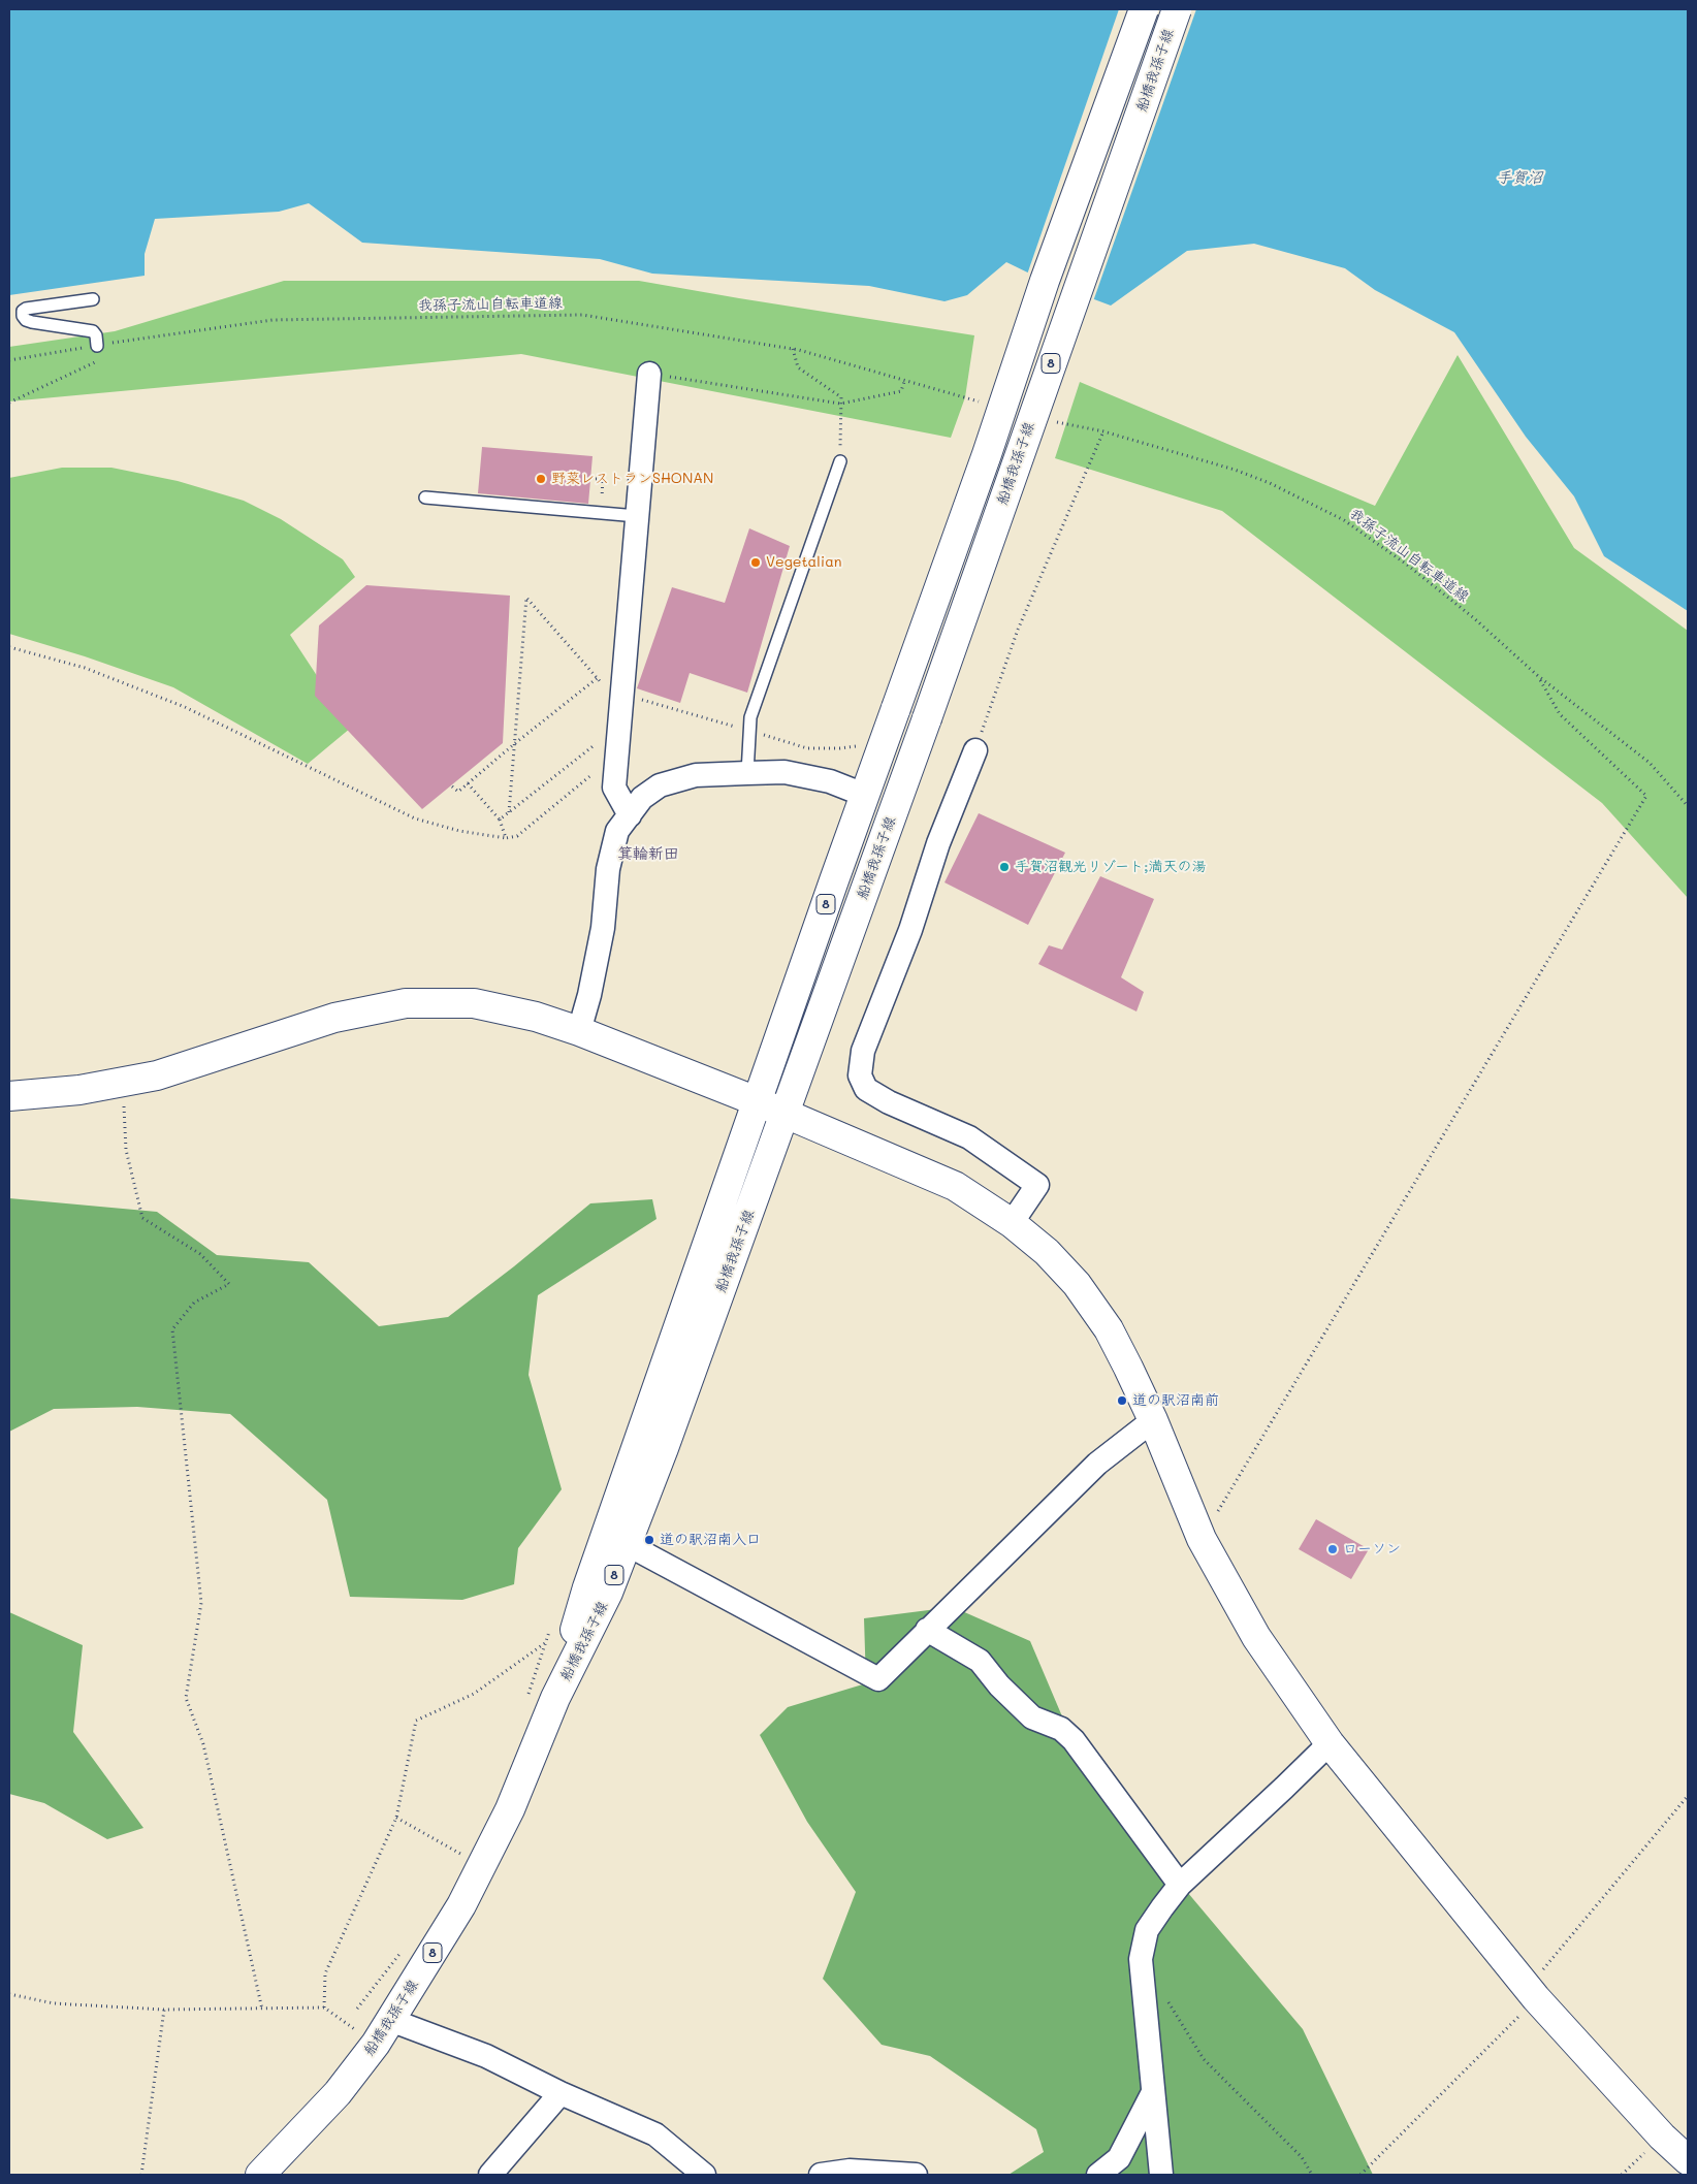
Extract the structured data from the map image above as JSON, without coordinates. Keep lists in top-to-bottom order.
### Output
{
  "streets": {
    "main road": ["船橋我孫子線", "8"],
    "path": ["我孫子流山自転車道線"]
  },
  "districts": ["箕輪新田"],
  "water": ["手賀沼"],
  "places": [
    "野菜レストランSHONAN",
    "Vegetalian",
    "手賀沼観光リゾート;満天の湯",
    "道の駅沼南前",
    "道の駅沼南入口",
    "ローソン"
  ]
}
